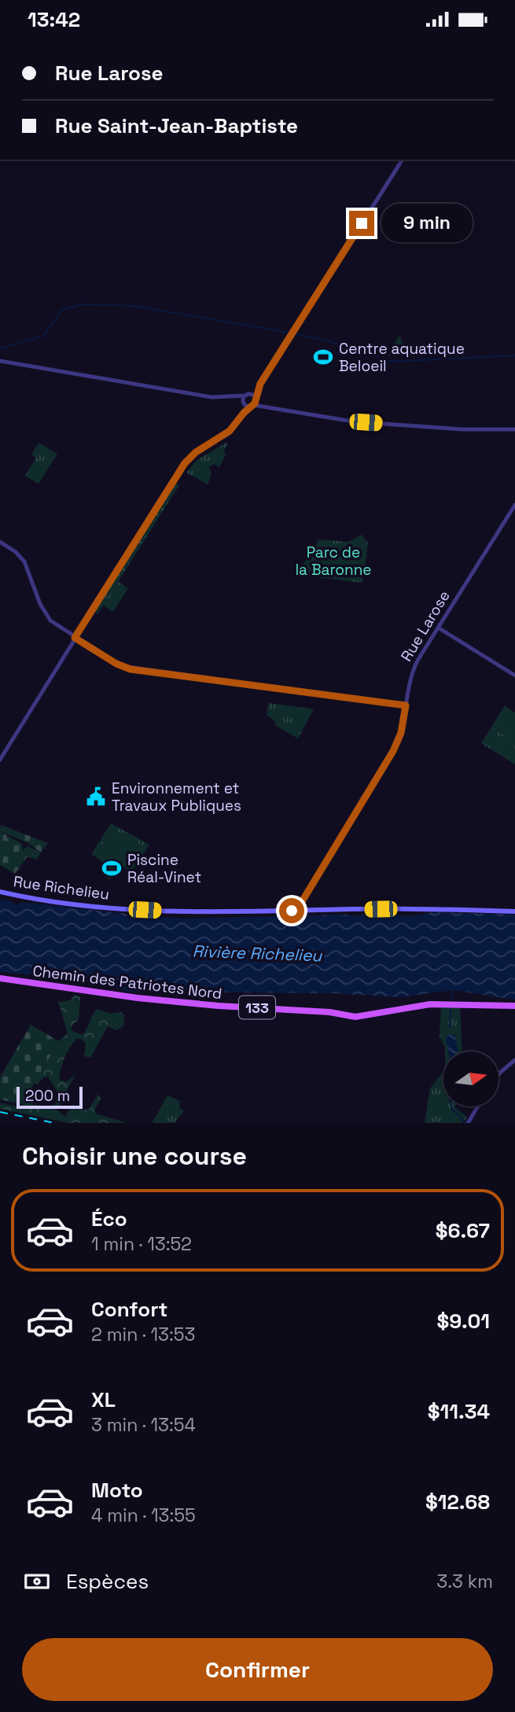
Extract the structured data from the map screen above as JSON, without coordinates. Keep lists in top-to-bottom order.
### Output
{
  "streets": {
    "main road": ["Rue Richelieu", "Chemin des Patriotes Nord", "133"],
    "street": ["Rue Larose"]
  },
  "crossings": [
    ["Rue Larose", "Rue Richelieu"]
  ],
  "water": ["Rivière Richelieu"],
  "parks": ["Parc de la Baronne"],
  "places": {
    "sports": ["Centre aquatique Beloeil", "Piscine Réal-Vinet"],
    "public building": ["Environnement et Travaux Publiques"]
  },
  "scale_bar": "200 m",
  "north": "right",
  "page": {
    "status": "13:42",
    "banner": ["Rue Larose", "Rue Saint-Jean-Baptiste"],
    "bubble": "9 min",
    "scale": "200 m",
    "heading": "Choisir une course",
    "list": [
      {
        "name": "Éco",
        "note": "1 min · 13:52",
        "value": "$6.67"
      },
      {
        "name": "Confort",
        "note": "2 min · 13:53",
        "value": "$9.01"
      },
      {
        "name": "XL",
        "note": "3 min · 13:54",
        "value": "$11.34"
      },
      {
        "name": "Moto",
        "note": "4 min · 13:55",
        "value": "$12.68"
      }
    ],
    "pay": ["Espèces", "3.3 km"],
    "buttons": "Confirmer"
  }
}
